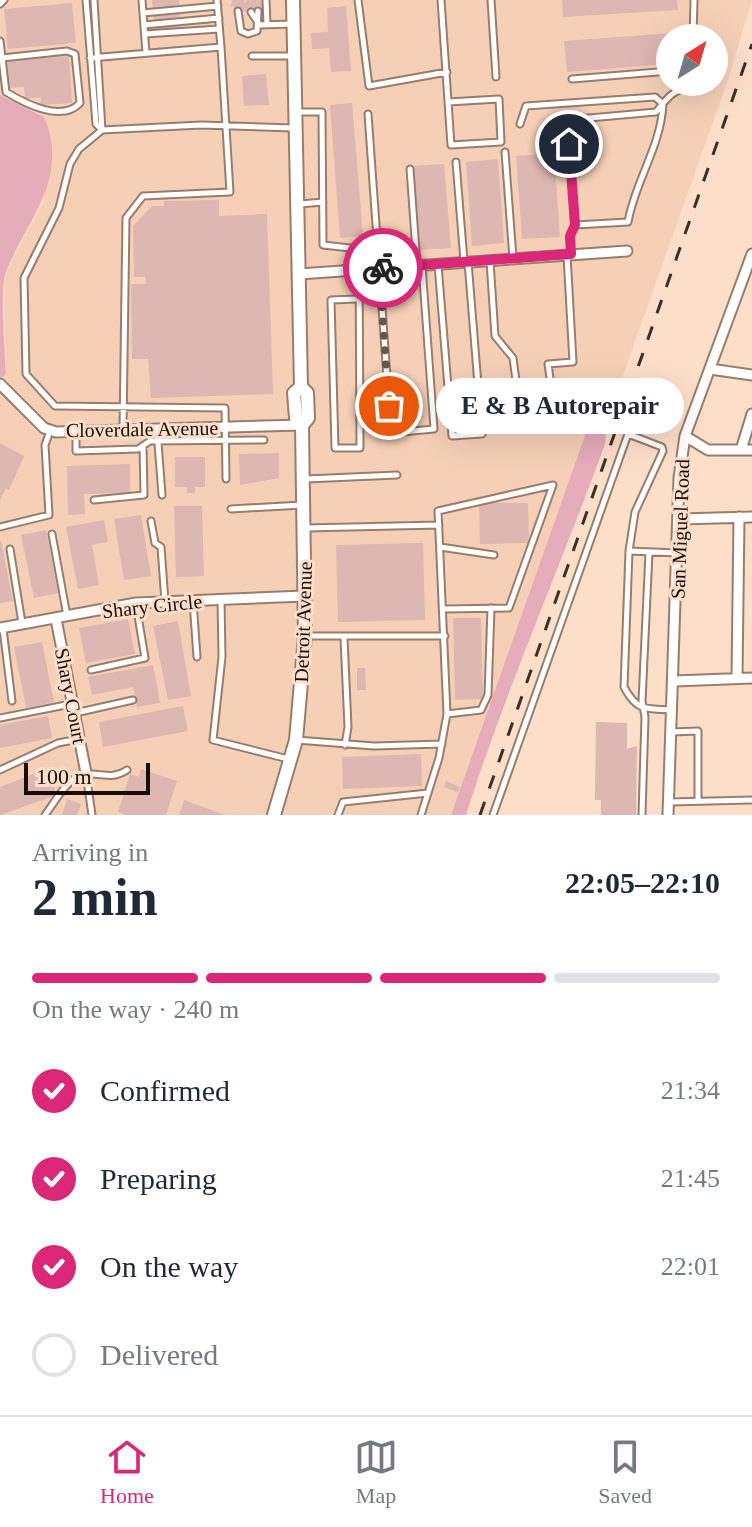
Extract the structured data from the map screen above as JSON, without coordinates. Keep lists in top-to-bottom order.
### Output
{
  "streets": {
    "street": [
      "Cloverdale Avenue",
      "San Miguel Road",
      "Shary Circle",
      "Detroit Avenue",
      "Shary Court"
    ]
  },
  "crossings": [
    ["Cloverdale Avenue", "Detroit Avenue"],
    ["Shary Circle", "Detroit Avenue"],
    ["Shary Circle", "Shary Court"]
  ],
  "places": ["E & B Autorepair"],
  "scale_bar": "100 m",
  "north": "top right",
  "page": {
    "bubble": "E & B Autorepair",
    "scale": "100 m",
    "heading": ["2 min", "Arriving in", "22:05–22:10"],
    "bar": "On the way · 240 m",
    "list": [
      ["Confirmed", "21:34"],
      ["Preparing", "21:45"],
      ["On the way", "22:01"],
      "Delivered"
    ],
    "tabs": ["Home", "Map", "Saved"]
  }
}
